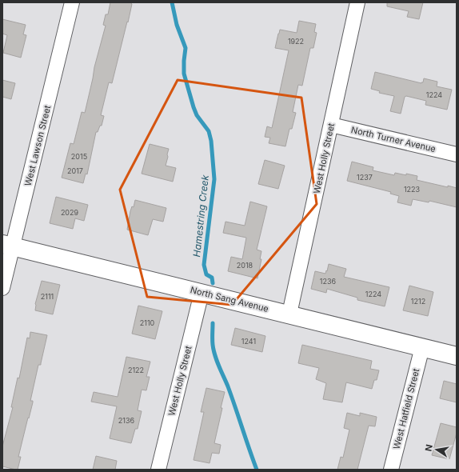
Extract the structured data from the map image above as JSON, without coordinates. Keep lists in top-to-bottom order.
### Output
{
  "streets": {
    "street": [
      "North Turner Avenue",
      "West Lawson Street",
      "West Holly Street",
      "North Sang Avenue",
      "West Hatfield Street"
    ]
  },
  "crossings": [
    ["North Turner Avenue", "West Holly Street"],
    ["West Lawson Street", "North Sang Avenue"],
    ["West Holly Street", "North Sang Avenue"],
    ["North Sang Avenue", "West Hatfield Street"]
  ],
  "water": ["Hamestring Creek"],
  "house_numbers": [
    "1922",
    "1224",
    "2015",
    "2017",
    "1237",
    "1223",
    "2029",
    "2018",
    "1236",
    "1224",
    "2111",
    "1212",
    "2110",
    "1241",
    "2122",
    "2136"
  ],
  "north": "left"
}
